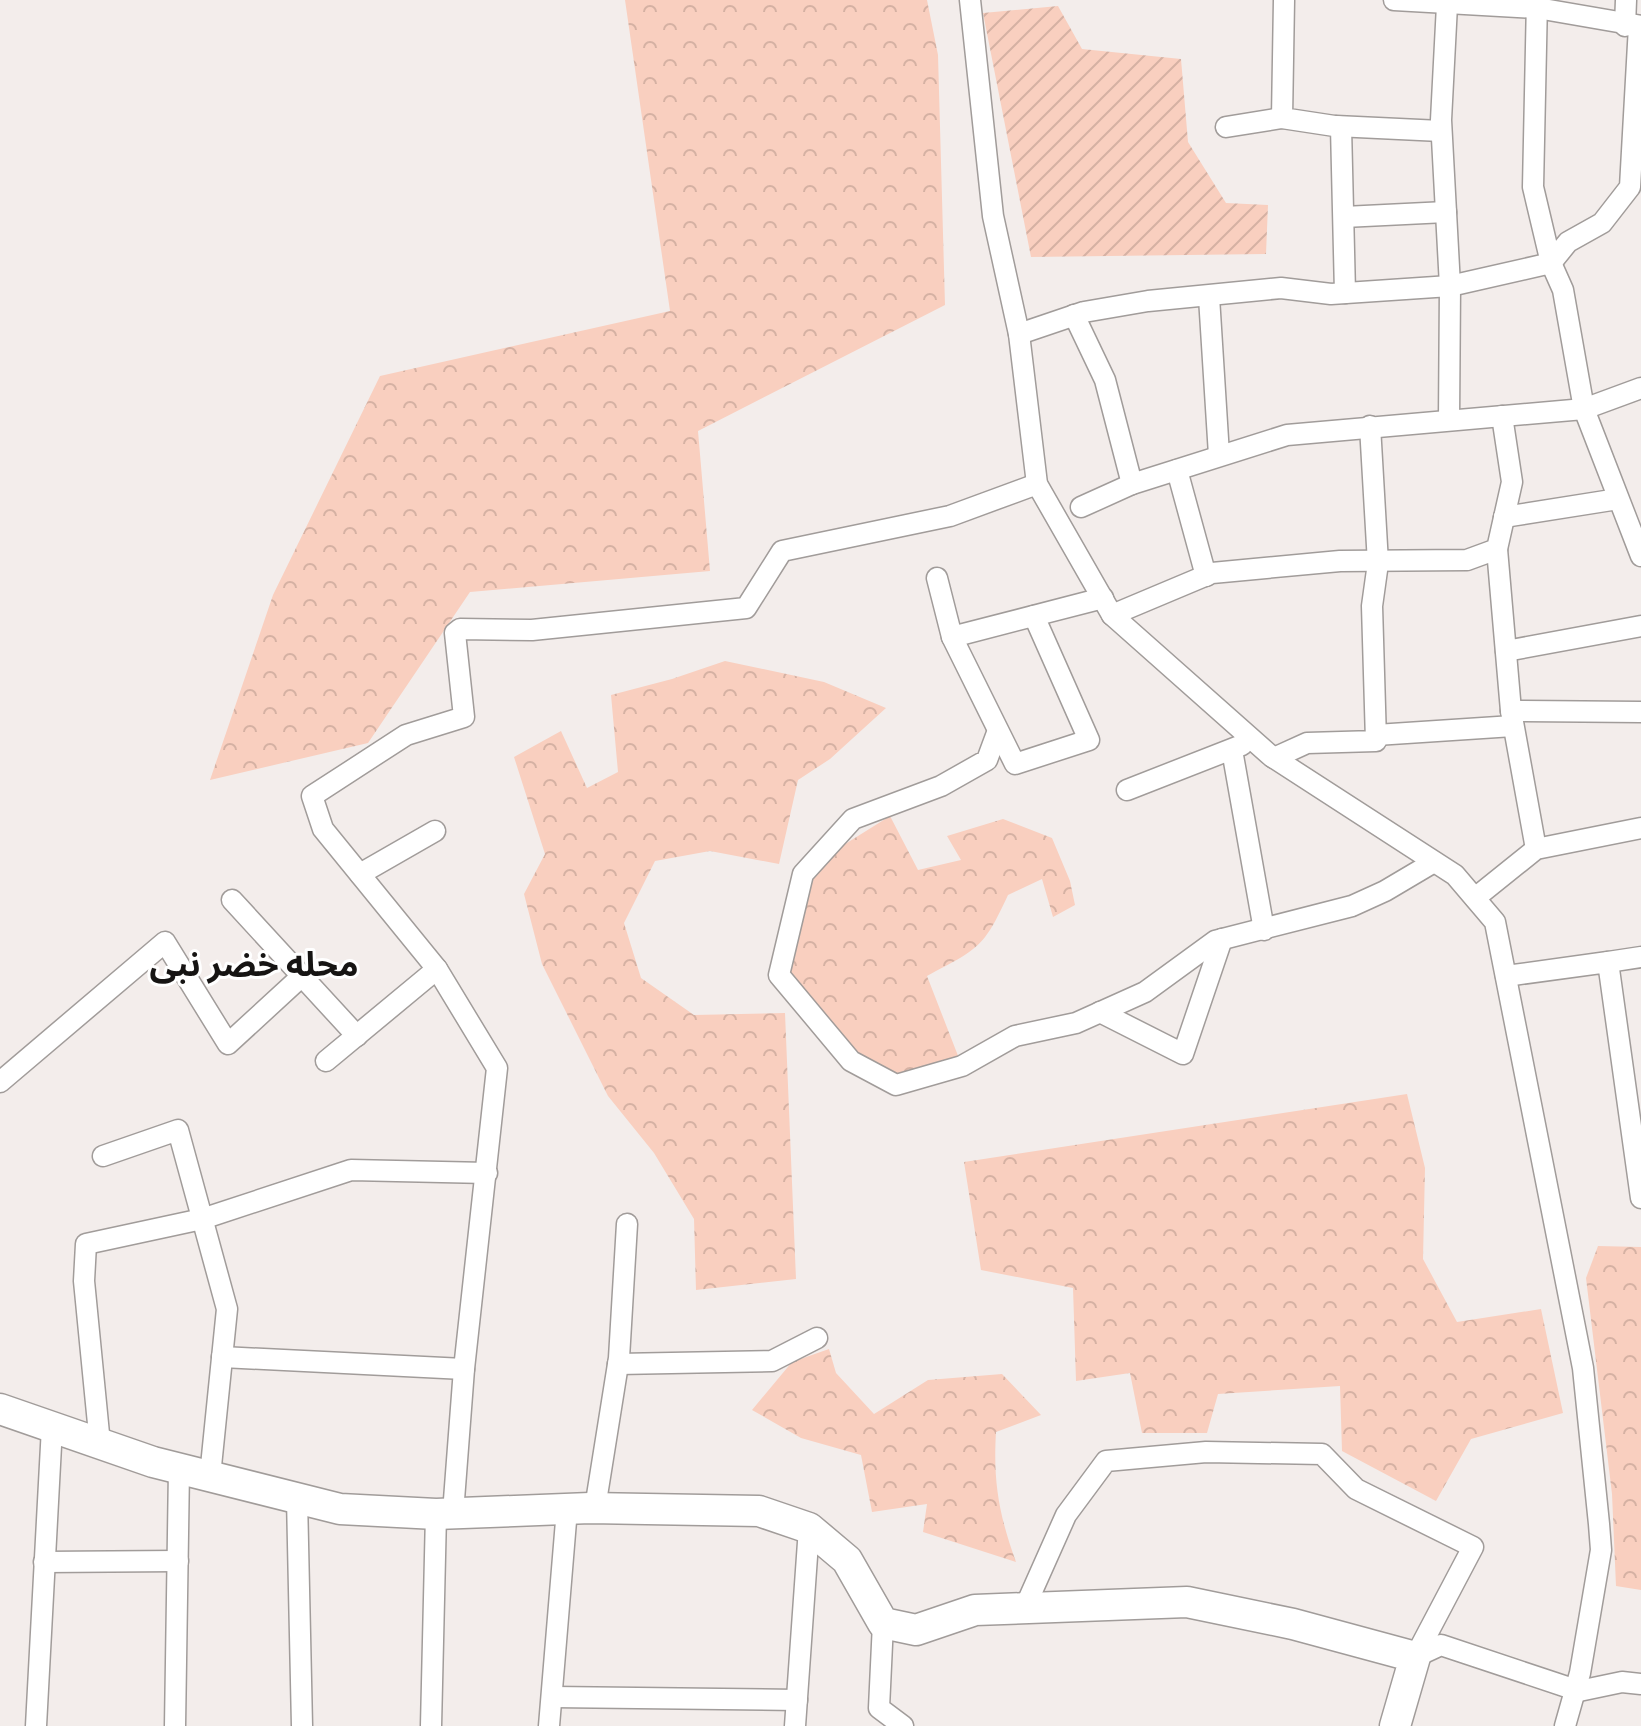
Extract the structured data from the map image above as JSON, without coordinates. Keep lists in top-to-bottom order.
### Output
{
  "districts": ["محله خضر نبی"]
}
